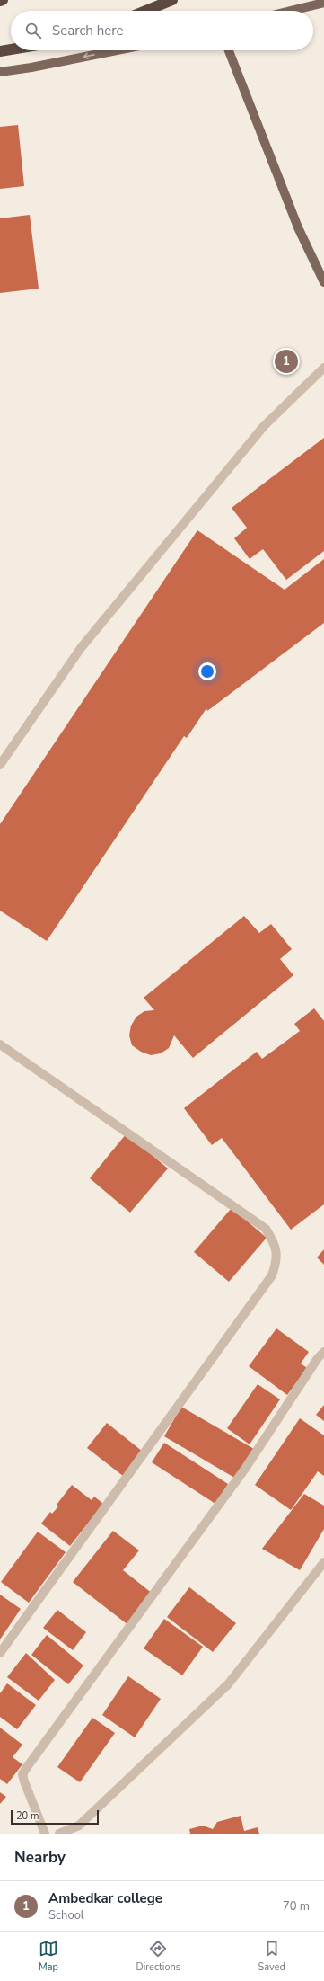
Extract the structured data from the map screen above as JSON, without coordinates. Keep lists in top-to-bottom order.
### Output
{
  "scale_bar": "20 m",
  "page": {
    "search": "Search here",
    "pins": "1",
    "scale": "20 m",
    "heading": "Nearby",
    "list": [
      {
        "mark": "1",
        "name": "Ambedkar college",
        "note": "School",
        "value": "70 m"
      }
    ],
    "nav": ["Map", "Directions", "Saved"]
  }
}
